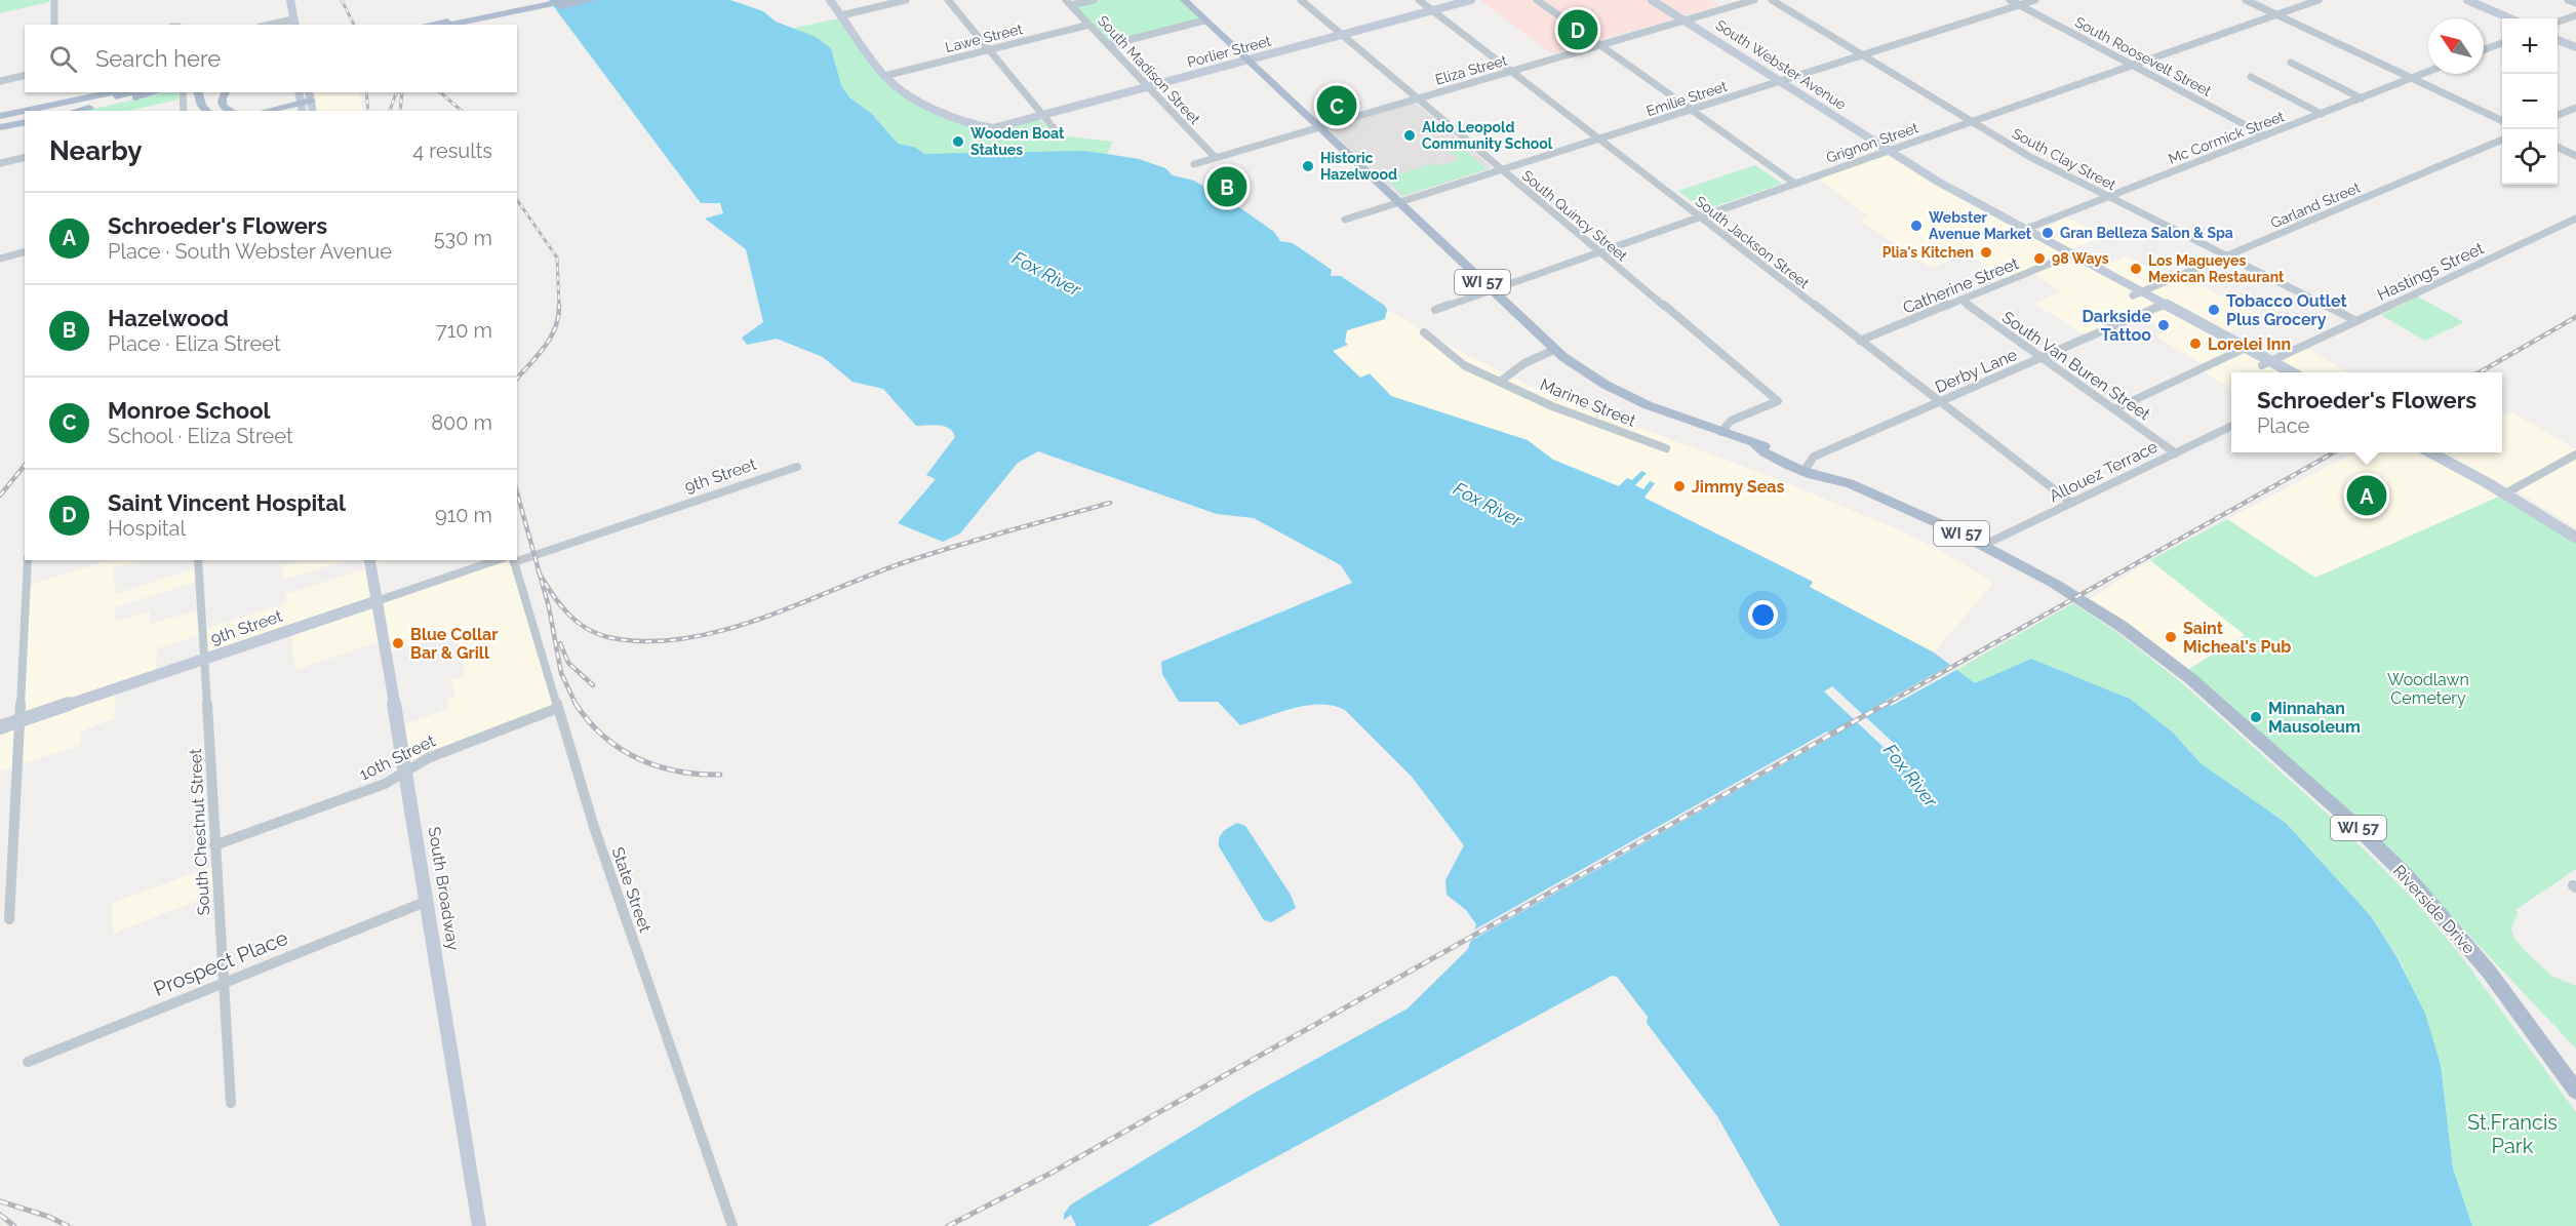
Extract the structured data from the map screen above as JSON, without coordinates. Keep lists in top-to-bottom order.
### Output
{
  "streets": {
    "main road": ["WI 57", "Riverside Drive"],
    "street": [
      "Lawe Street",
      "Porlier Street",
      "South Roosevelt Street",
      "South Webster Avenue",
      "South Madison Street",
      "Eliza Street",
      "Emilie Street",
      "Mc Cormick Street",
      "Grignon Street",
      "South Clay Street",
      "Garland Street",
      "South Quincy Street",
      "South Jackson Street",
      "Hastings Street",
      "Catherine Street",
      "South Van Buren Street",
      "Derby Lane",
      "Marine Street",
      "Allouez Terrace",
      "9th Street",
      "10th Street",
      "South Chestnut Street",
      "South Broadway",
      "State Street",
      "Prospect Place"
    ]
  },
  "crossings": [
    ["Lawe Street", "Porlier Street"],
    ["Lawe Street", "South Madison Street"],
    ["Porlier Street", "South Madison Street"],
    ["Porlier Street", "South Quincy Street"],
    ["Porlier Street", "South Jackson Street"],
    ["Porlier Street", "WI 57"],
    ["South Roosevelt Street", "Emilie Street"],
    ["South Roosevelt Street", "Mc Cormick Street"],
    ["South Roosevelt Street", "Grignon Street"],
    ["South Webster Avenue", "Eliza Street"],
    ["South Webster Avenue", "Emilie Street"],
    ["South Webster Avenue", "Mc Cormick Street"],
    ["South Webster Avenue", "Grignon Street"],
    ["South Webster Avenue", "Garland Street"],
    ["South Webster Avenue", "Hastings Street"],
    ["South Webster Avenue", "Catherine Street"],
    ["South Webster Avenue", "Derby Lane"],
    ["South Madison Street", "Eliza Street"],
    ["Eliza Street", "South Quincy Street"],
    ["Eliza Street", "South Jackson Street"],
    ["Eliza Street", "WI 57"],
    ["Emilie Street", "South Clay Street"],
    ["Emilie Street", "South Quincy Street"],
    ["Emilie Street", "South Jackson Street"],
    ["Emilie Street", "WI 57"],
    ["Mc Cormick Street", "South Clay Street"],
    ["Grignon Street", "South Clay Street"],
    ["Grignon Street", "South Quincy Street"],
    ["Grignon Street", "South Jackson Street"],
    ["Grignon Street", "WI 57"],
    ["South Clay Street", "Garland Street"],
    ["South Clay Street", "Hastings Street"],
    ["South Quincy Street", "WI 57"],
    ["South Jackson Street", "Catherine Street"],
    ["South Jackson Street", "Derby Lane"],
    ["South Jackson Street", "Allouez Terrace"],
    ["WI 57", "Derby Lane"],
    ["WI 57", "Marine Street"],
    ["WI 57", "Allouez Terrace"],
    ["WI 57", "Riverside Drive"],
    ["Catherine Street", "South Van Buren Street"],
    ["South Van Buren Street", "Derby Lane"],
    ["South Van Buren Street", "Allouez Terrace"],
    ["Allouez Terrace", "Riverside Drive"],
    ["9th Street", "South Chestnut Street"],
    ["9th Street", "South Broadway"],
    ["9th Street", "State Street"],
    ["10th Street", "South Chestnut Street"],
    ["10th Street", "South Broadway"],
    ["10th Street", "State Street"],
    ["South Chestnut Street", "Prospect Place"],
    ["South Broadway", "Prospect Place"]
  ],
  "water": ["Fox River"],
  "parks": ["Woodlawn Cemetery", "St.Francis Park"],
  "places": [
    "Aldo Leopold Community School",
    "Wooden Boat Statues",
    "Historic Hazelwood",
    "Webster Avenue Market",
    "Gran Belleza Salon & Spa",
    "Plia's Kitchen",
    "98 Ways",
    "Los Magueyes Mexican Restaurant",
    "Tobacco Outlet Plus Grocery",
    "Darkside Tattoo",
    "Lorelei Inn",
    "Jimmy Seas",
    "Saint Micheal's Pub",
    "Blue Collar Bar & Grill",
    "Minnahan Mausoleum"
  ],
  "north": "top left",
  "page": {
    "pins": [
      "D",
      "C",
      "B",
      "A"
    ],
    "map_buttons": ["+", "−"],
    "search": "Search here",
    "heading": ["Nearby", "4 results"],
    "list": [
      {
        "mark": "A",
        "name": "Schroeder's Flowers",
        "note": "Place · South Webster Avenue",
        "value": "530 m"
      },
      {
        "mark": "B",
        "name": "Hazelwood",
        "note": "Place · Eliza Street",
        "value": "710 m"
      },
      {
        "mark": "C",
        "name": "Monroe School",
        "note": "School · Eliza Street",
        "value": "800 m"
      },
      {
        "mark": "D",
        "name": "Saint Vincent Hospital",
        "note": "Hospital",
        "value": "910 m"
      }
    ],
    "popup": ["Schroeder's Flowers", "Place"]
  }
}
